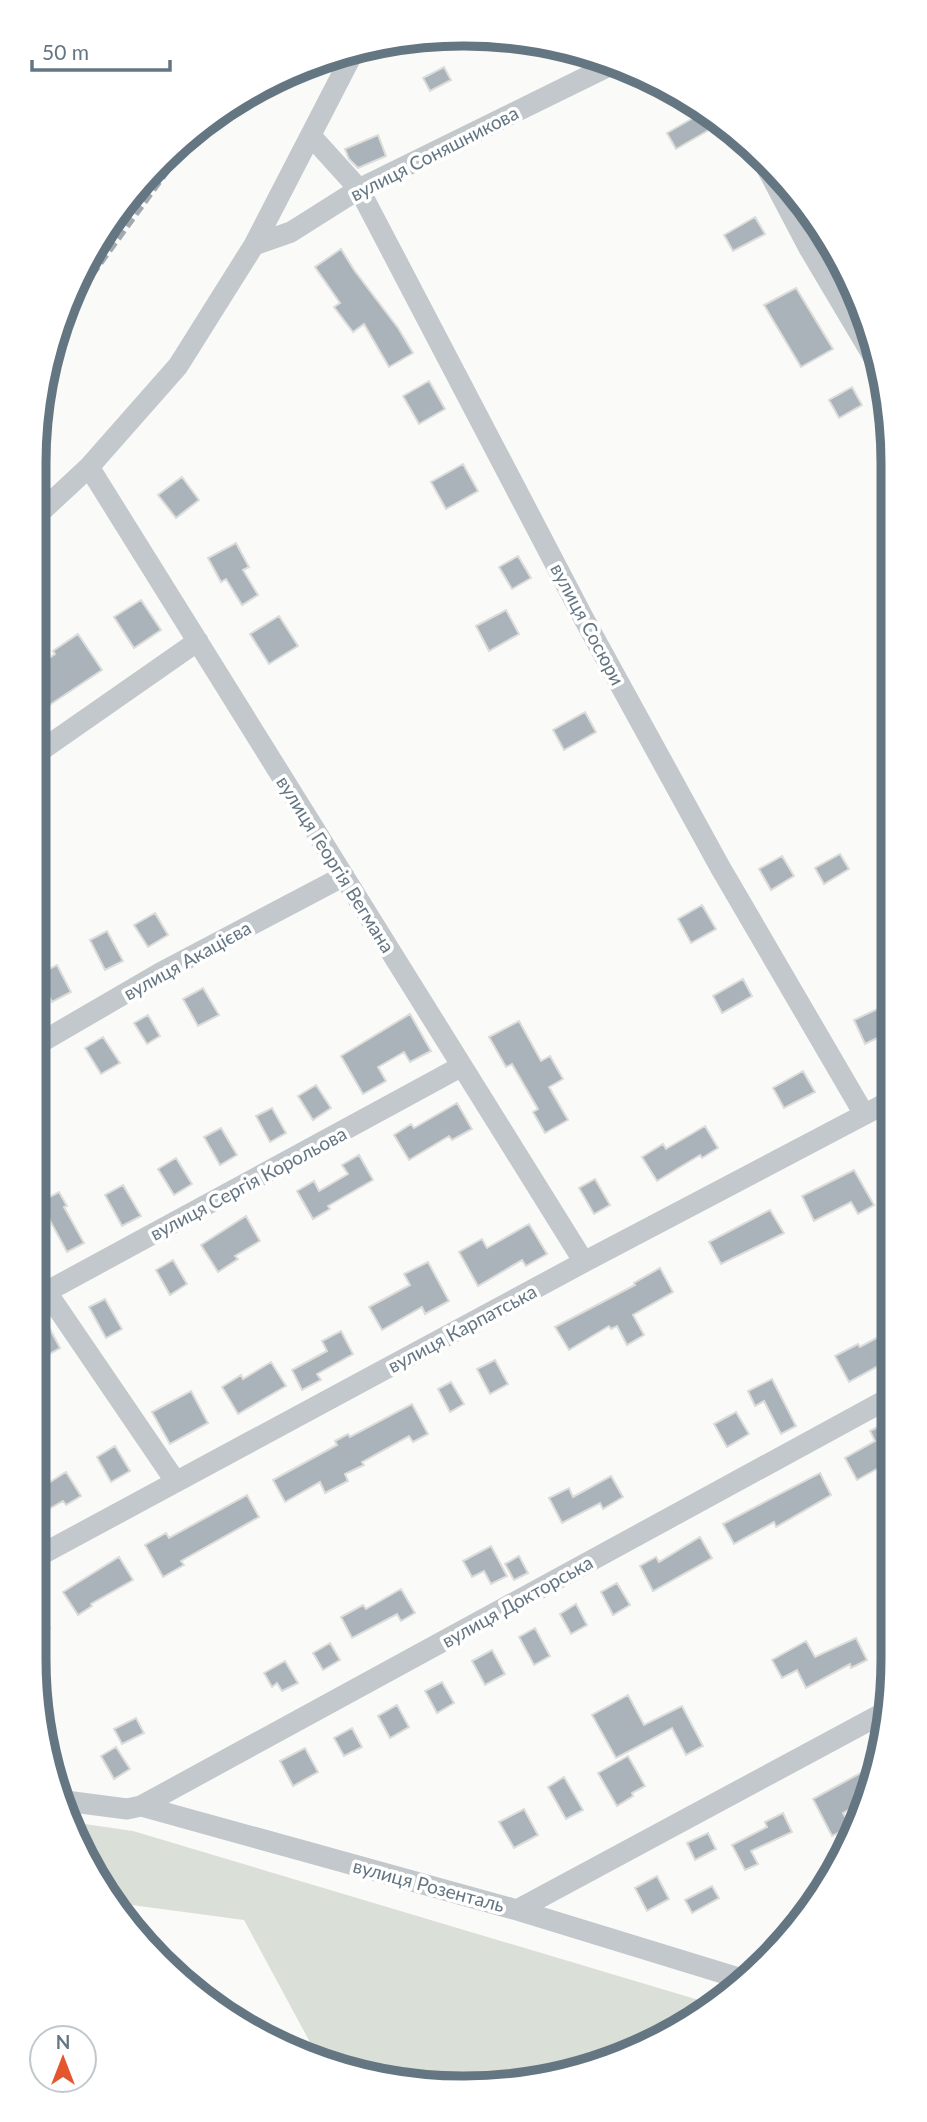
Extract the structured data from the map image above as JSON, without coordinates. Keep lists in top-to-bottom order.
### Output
{
  "streets": {
    "street": [
      "вулиця Соняшникова",
      "вулиця Сосюри",
      "вулиця Георгія Вегмана",
      "вулиця Акацієва",
      "вулиця Сергія Корольова",
      "вулиця Карпатська",
      "вулиця Докторська",
      "вулиця Розенталь"
    ]
  },
  "crossings": [
    ["вулиця Соняшникова", "вулиця Сосюри"],
    ["вулиця Сосюри", "вулиця Карпатська"],
    ["вулиця Георгія Вегмана", "вулиця Акацієва"],
    ["вулиця Георгія Вегмана", "вулиця Сергія Корольова"],
    ["вулиця Георгія Вегмана", "вулиця Карпатська"],
    ["вулиця Докторська", "вулиця Розенталь"]
  ],
  "scale_bar": "50 m",
  "north": "top"
}
